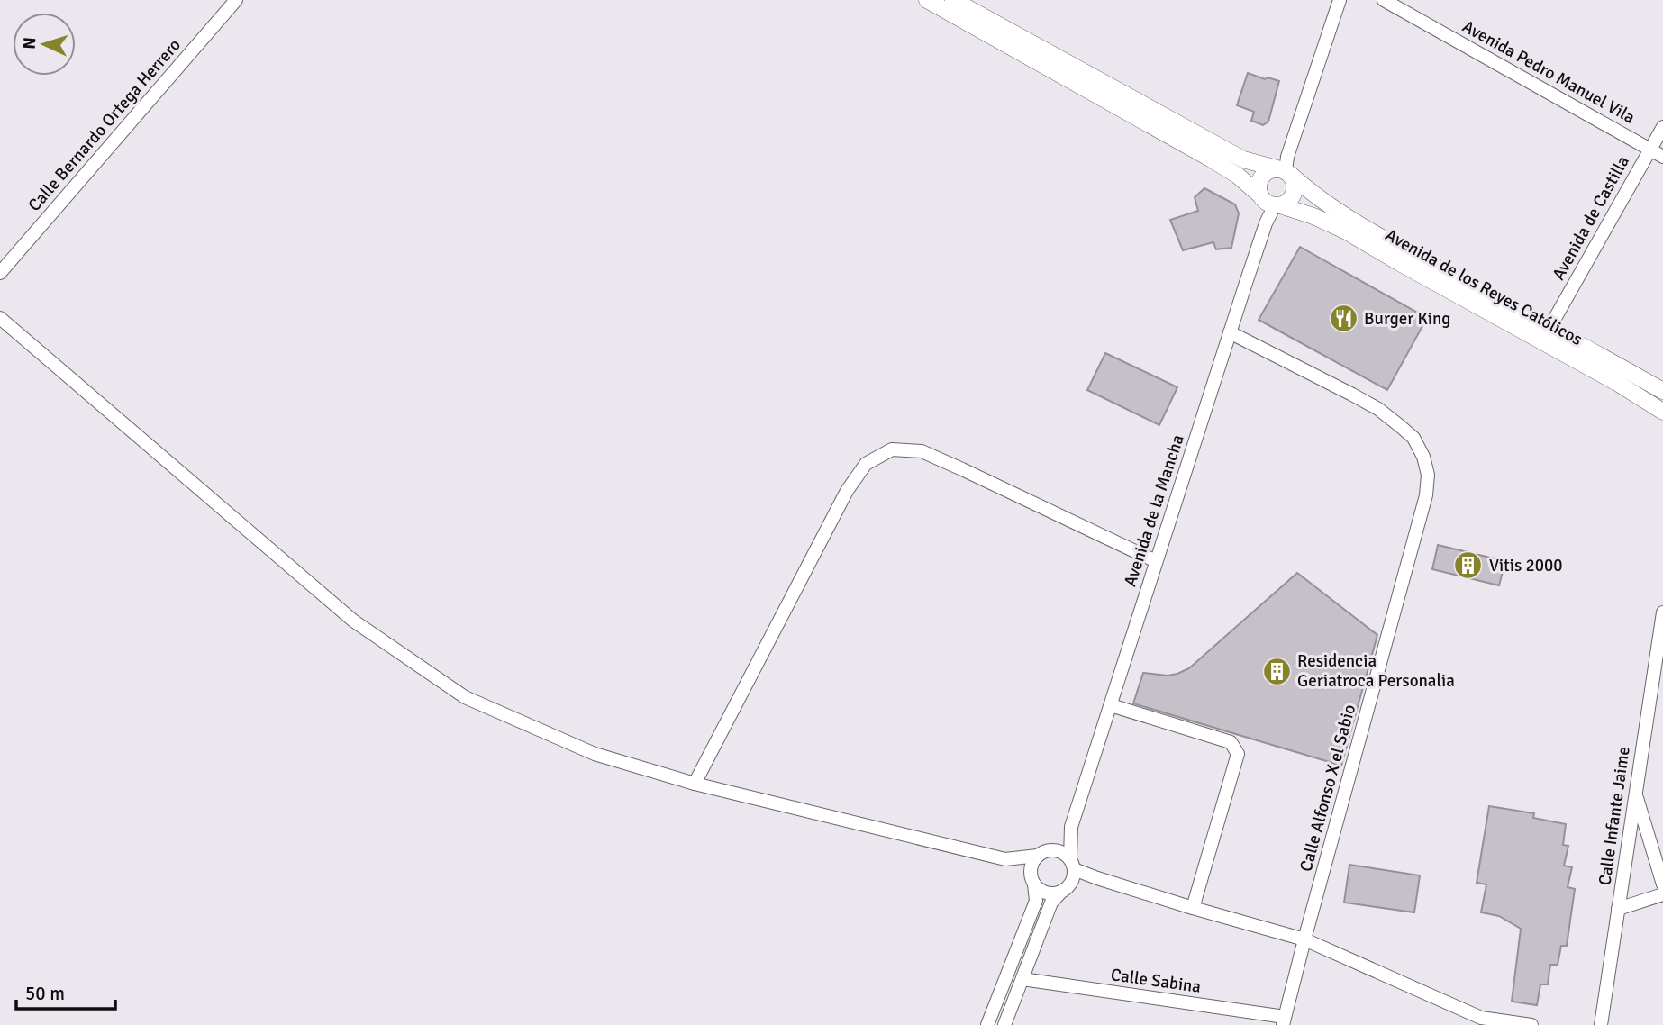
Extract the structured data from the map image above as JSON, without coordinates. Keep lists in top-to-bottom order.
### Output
{
  "streets": {
    "street": [
      "Avenida Pedro Manuel Vila",
      "Calle Bernardo Ortega Herrero",
      "Avenida de Castilla",
      "Avenida de los Reyes Católicos",
      "Avenida de la Mancha",
      "Calle Alfonso X el Sabio",
      "Calle Infante Jaime",
      "Calle Sabina"
    ]
  },
  "crossings": [
    ["Avenida Pedro Manuel Vila", "Avenida de Castilla"],
    ["Avenida de Castilla", "Avenida de los Reyes Católicos"],
    ["Avenida de los Reyes Católicos", "Avenida de la Mancha"],
    ["Avenida de la Mancha", "Calle Alfonso X el Sabio"],
    ["Calle Alfonso X el Sabio", "Calle Sabina"]
  ],
  "places": {
    "restaurant": ["Burger King"],
    "building": ["Vitis 2000", "Residencia Geriatroca Personalia"]
  },
  "scale_bar": "50 m",
  "north": "left"
}
